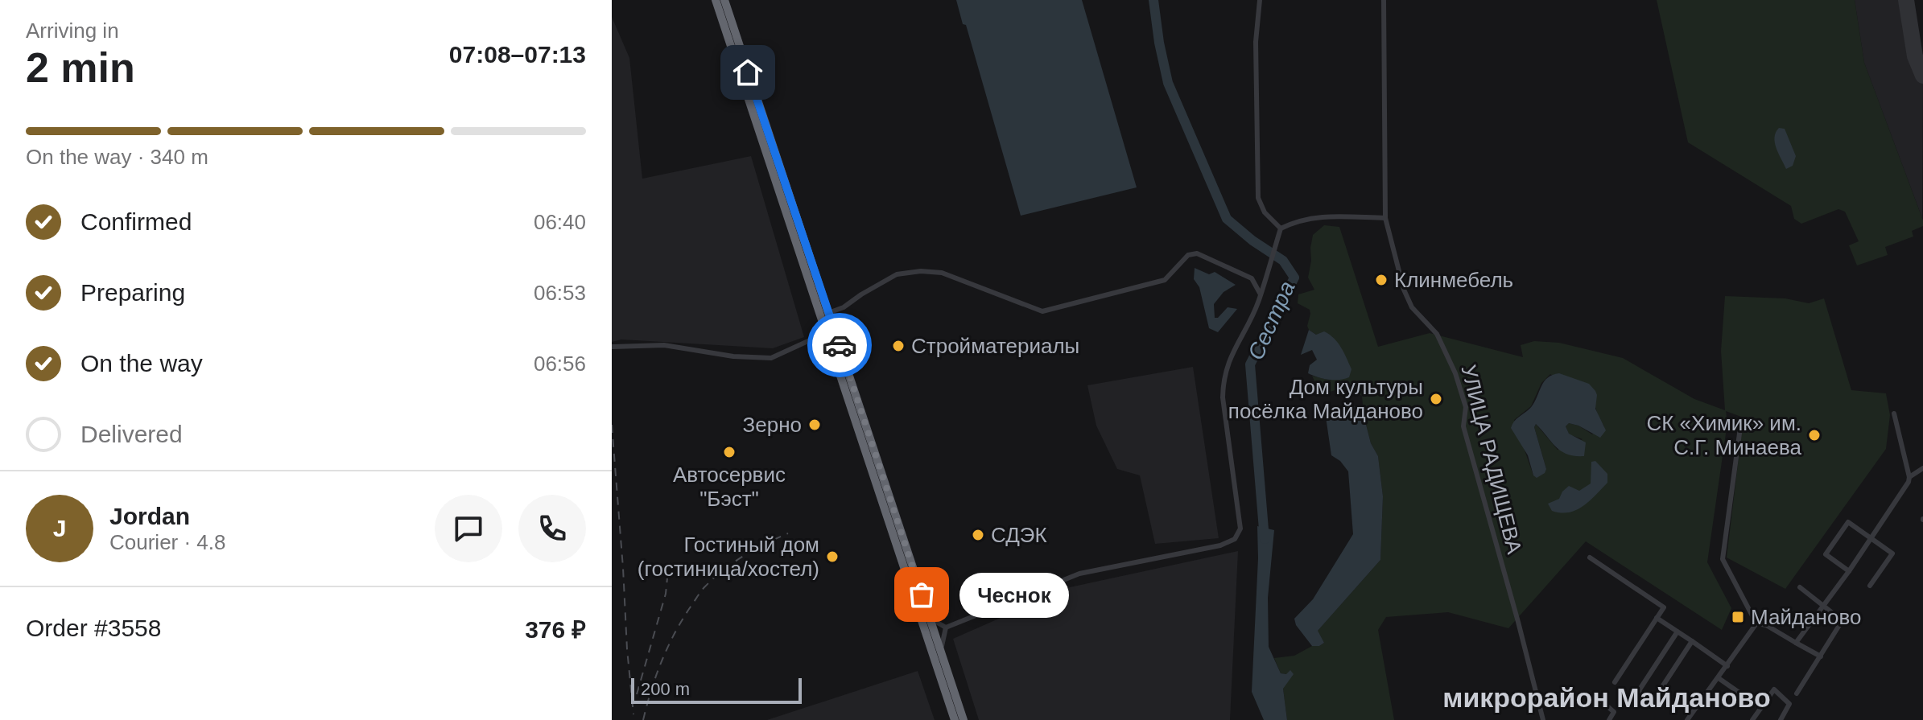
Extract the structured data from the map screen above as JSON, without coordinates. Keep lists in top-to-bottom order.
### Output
{
  "streets": {
    "street": ["УЛИЦА РАДИЩЕВА"]
  },
  "districts": ["микрорайон Майданово"],
  "water": ["Сестра"],
  "places": {
    "other": [
      "Клинмебель",
      "Стройматериалы",
      "Дом культуры посёлка Майданово",
      "Зерно",
      "СК «Химик» им. С.Г. Минаева",
      "Автосервис \"Бэст\"",
      "СДЭК",
      "Гостиный дом (гостиница/хостел)",
      "Чеснок"
    ],
    "transit": ["Майданово"]
  },
  "scale_bar": "200 m",
  "page": {
    "heading": ["2 min", "Arriving in", "07:08–07:13"],
    "panel": [
      "Jordan",
      "Courier · 4.8",
      "Order #3558",
      "376 ₽"
    ],
    "bar": "On the way · 340 m",
    "list": [
      ["Confirmed", "06:40"],
      ["Preparing", "06:53"],
      ["On the way", "06:56"],
      "Delivered"
    ],
    "round": "J",
    "bubble": "Чеснок",
    "scale": "200 m"
  }
}
